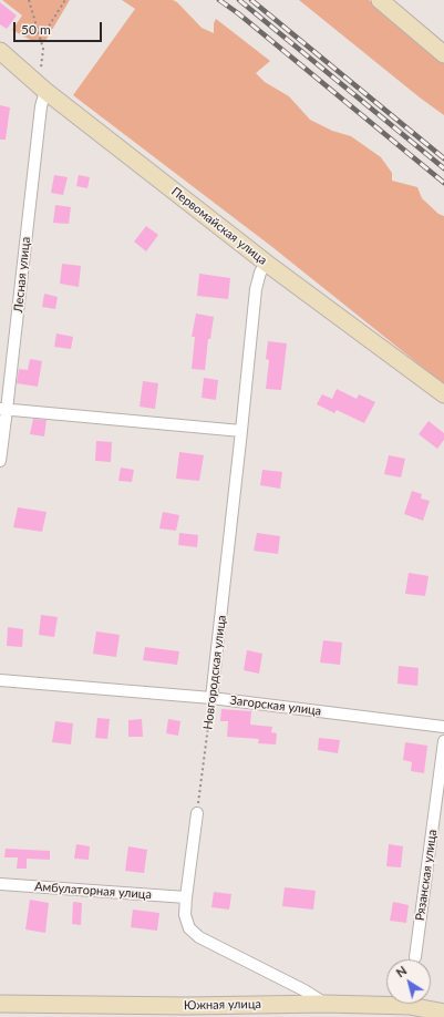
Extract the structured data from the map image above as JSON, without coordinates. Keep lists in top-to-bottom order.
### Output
{
  "streets": {
    "street": [
      "Первомайская улица",
      "Лесная улица",
      "Новгородская улица",
      "Загорская улица",
      "Рязанская улица",
      "Амбулаторная улица",
      "Южная улица"
    ]
  },
  "crossings": [
    ["Первомайская улица", "Лесная улица"],
    ["Первомайская улица", "Новгородская улица"],
    ["Новгородская улица", "Загорская улица"]
  ],
  "scale_bar": "50 m",
  "north": "top left"
}
